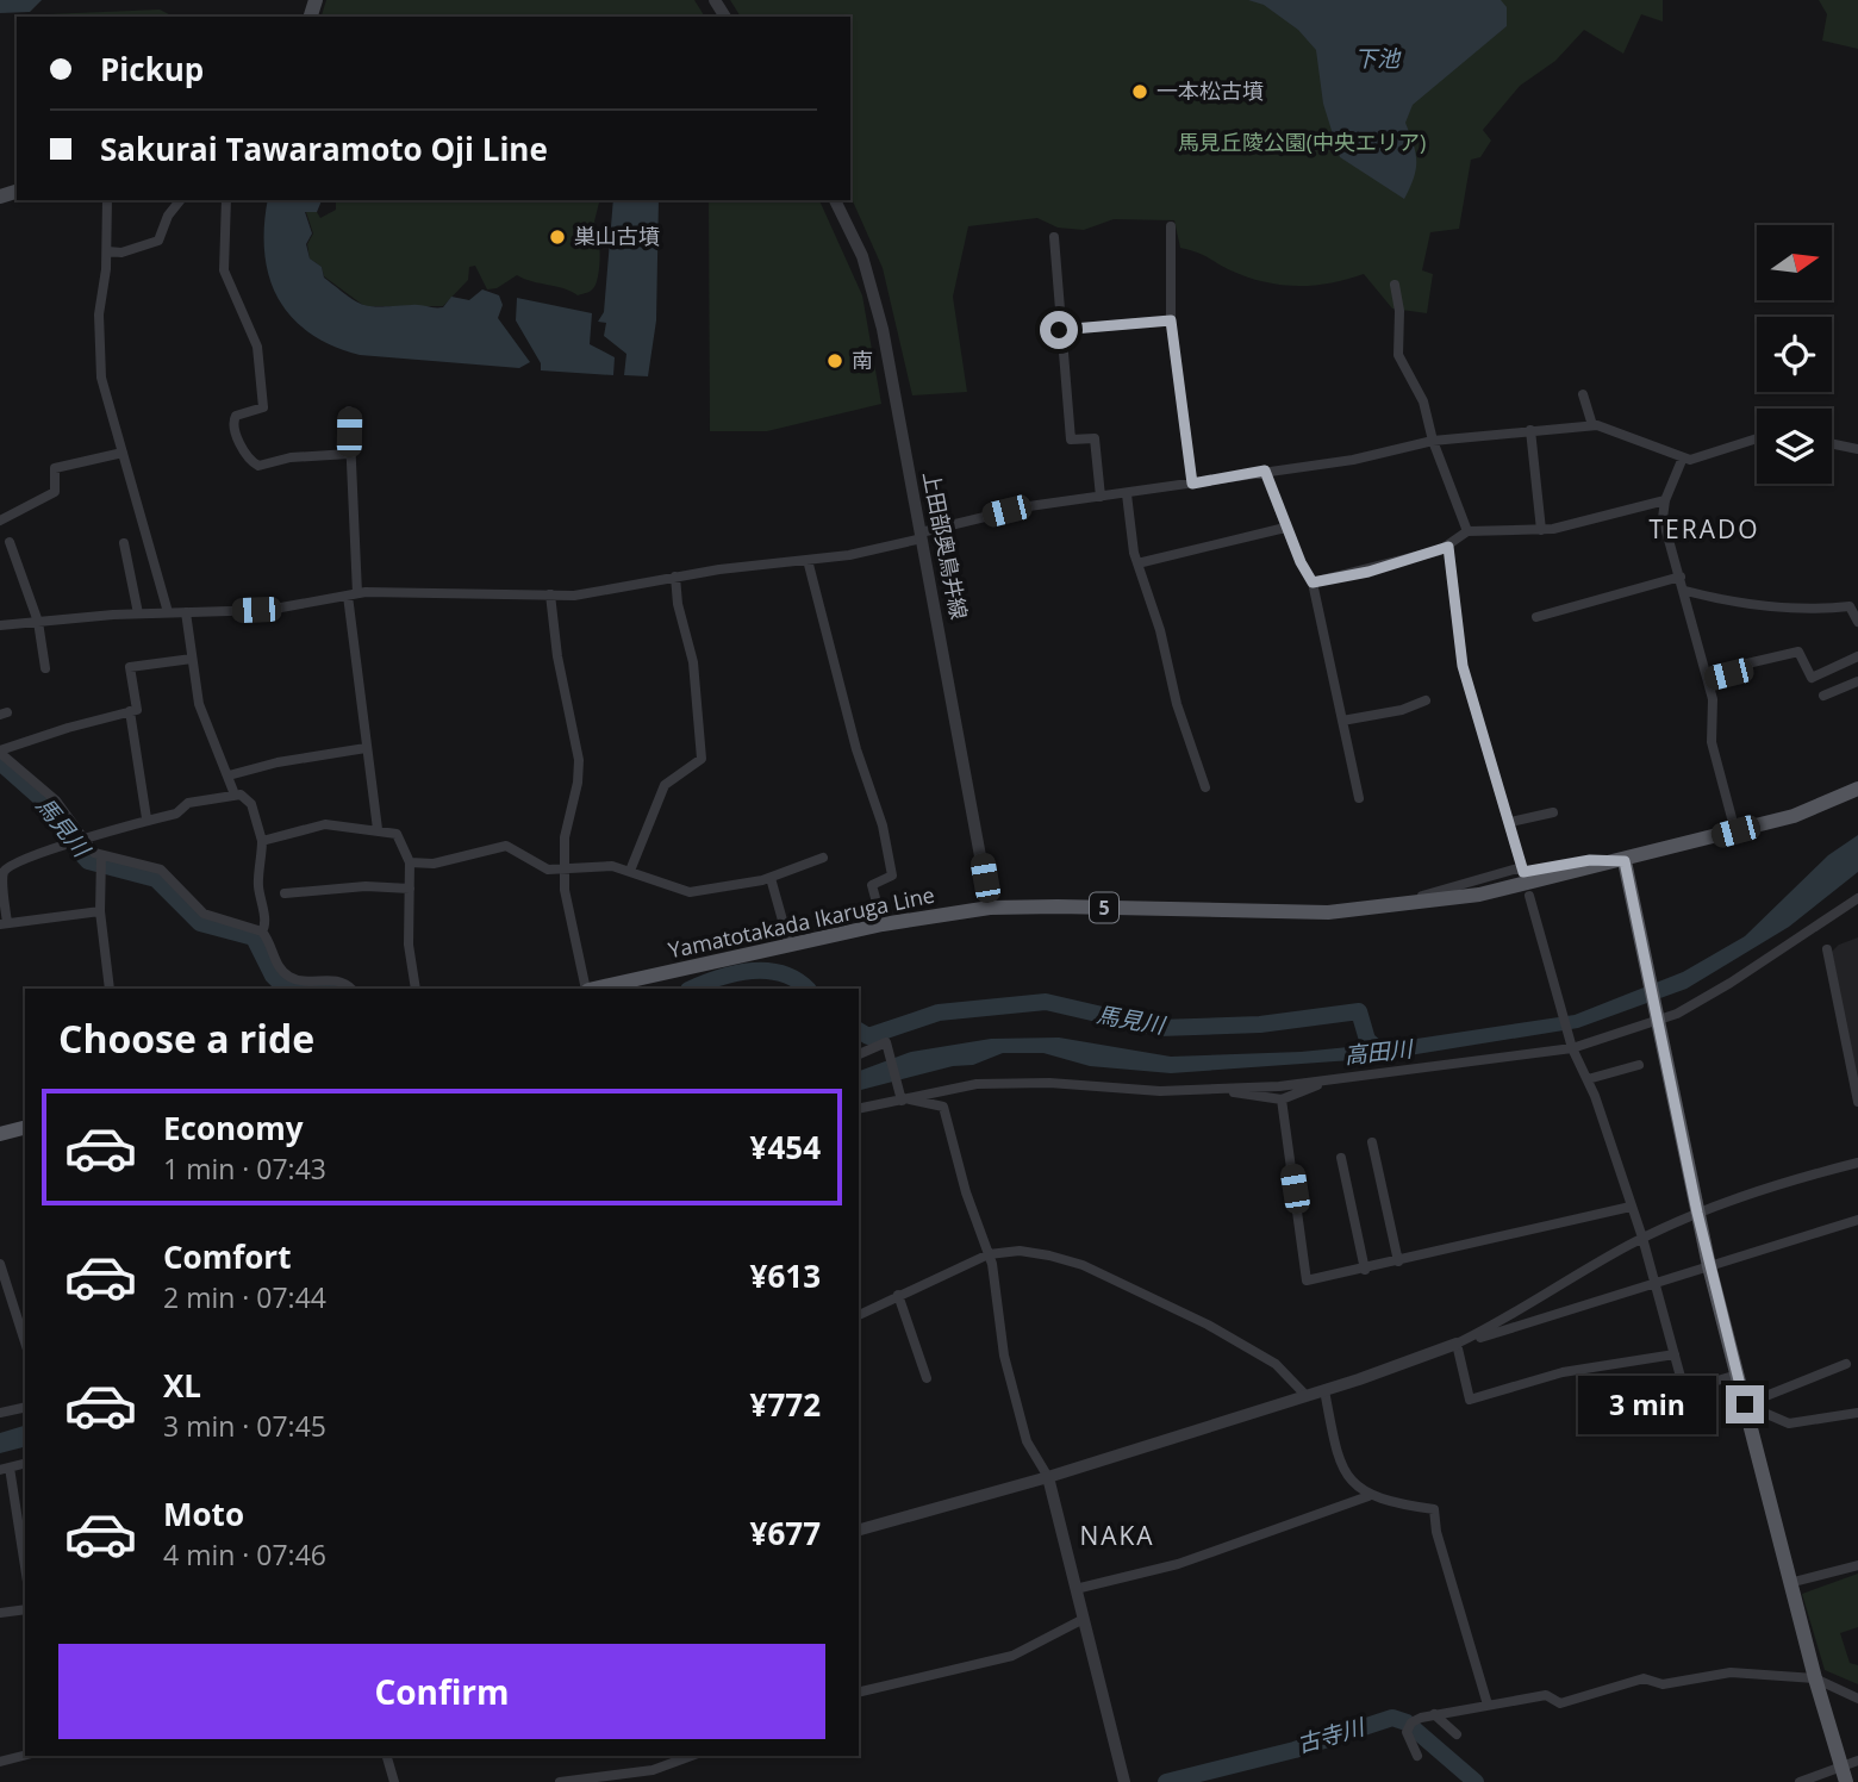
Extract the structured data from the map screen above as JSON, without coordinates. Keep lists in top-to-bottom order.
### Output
{
  "streets": {
    "main road": ["5", "Yamatotakada Ikaruga Line"],
    "street": ["上田部奥鳥井線"]
  },
  "crossings": [
    ["上田部奥鳥井線", "Yamatotakada Ikaruga Line"]
  ],
  "districts": ["TERADO", "NAKA"],
  "water": [
    "下池",
    "馬見川",
    "高田川",
    "古寺川"
  ],
  "parks": ["馬見丘陵公園(中央エリア)"],
  "places": ["一本松古墳", "巣山古墳", "南"],
  "north": "right",
  "page": {
    "banner": ["Pickup", "Sakurai Tawaramoto Oji Line"],
    "heading": "Choose a ride",
    "list": [
      {
        "name": "Economy",
        "note": "1 min · 07:43",
        "value": "¥454"
      },
      {
        "name": "Comfort",
        "note": "2 min · 07:44",
        "value": "¥613"
      },
      {
        "name": "XL",
        "note": "3 min · 07:45",
        "value": "¥772"
      },
      {
        "name": "Moto",
        "note": "4 min · 07:46",
        "value": "¥677"
      }
    ],
    "bubble": "3 min",
    "buttons": "Confirm"
  }
}
